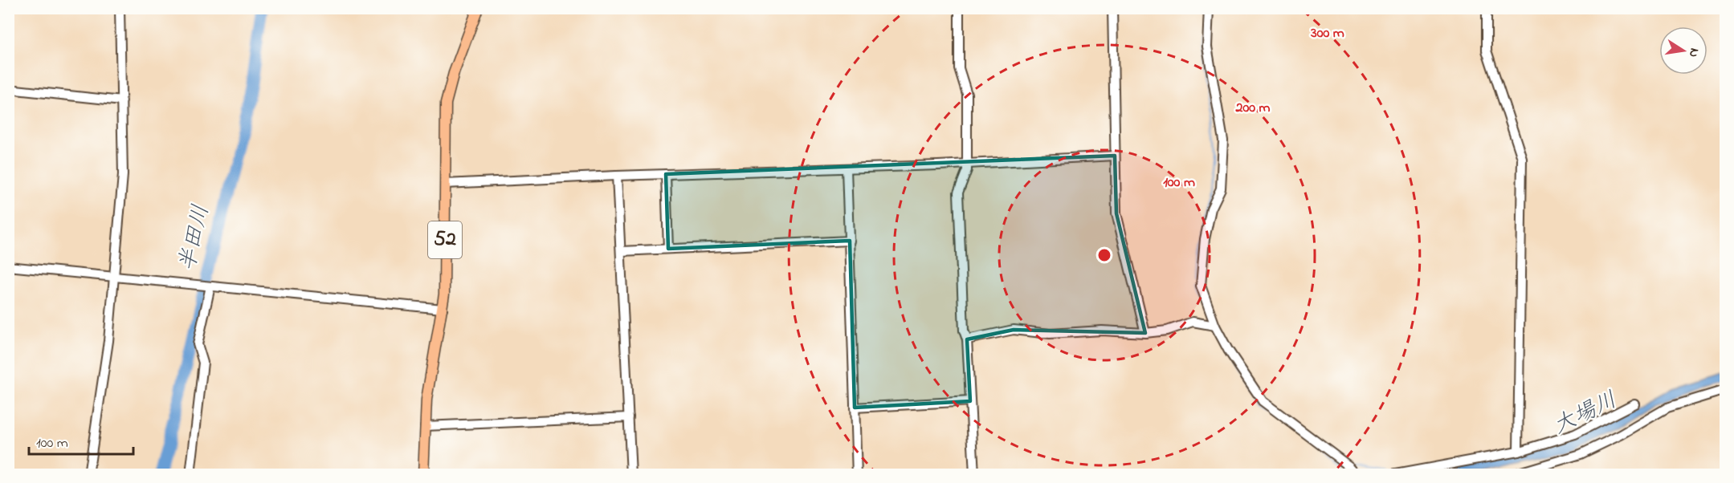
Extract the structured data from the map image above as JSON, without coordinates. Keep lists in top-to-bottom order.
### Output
{
  "streets": {
    "main road": ["52"]
  },
  "water": ["半田川", "大場川"],
  "scale_bar": "100 m",
  "north": "right",
  "rings": ["300 m", "200 m", "100 m"]
}
